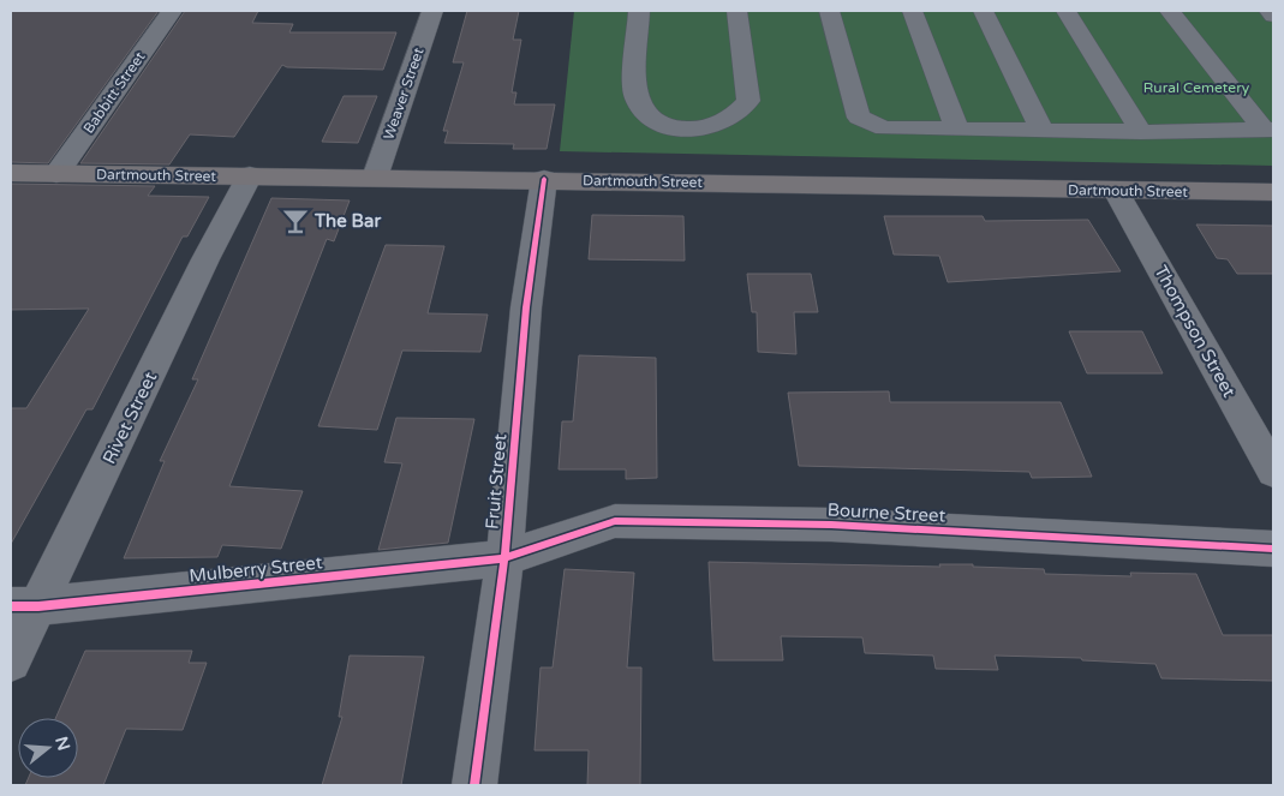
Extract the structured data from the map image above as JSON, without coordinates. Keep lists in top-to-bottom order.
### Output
{
  "streets": {
    "main road": ["Dartmouth Street"],
    "street": [
      "Babbitt Street",
      "Weaver Street",
      "Thompson Street",
      "Rivet Street",
      "Fruit Street",
      "Bourne Street",
      "Mulberry Street"
    ]
  },
  "crossings": [
    ["Babbitt Street", "Dartmouth Street"],
    ["Weaver Street", "Dartmouth Street"],
    ["Dartmouth Street", "Thompson Street"],
    ["Dartmouth Street", "Rivet Street"],
    ["Dartmouth Street", "Fruit Street"],
    ["Rivet Street", "Mulberry Street"],
    ["Fruit Street", "Bourne Street"],
    ["Fruit Street", "Mulberry Street"],
    ["Bourne Street", "Mulberry Street"]
  ],
  "parks": ["Rural Cemetery"],
  "places": {
    "bar": ["The Bar"]
  },
  "north": "right"
}
